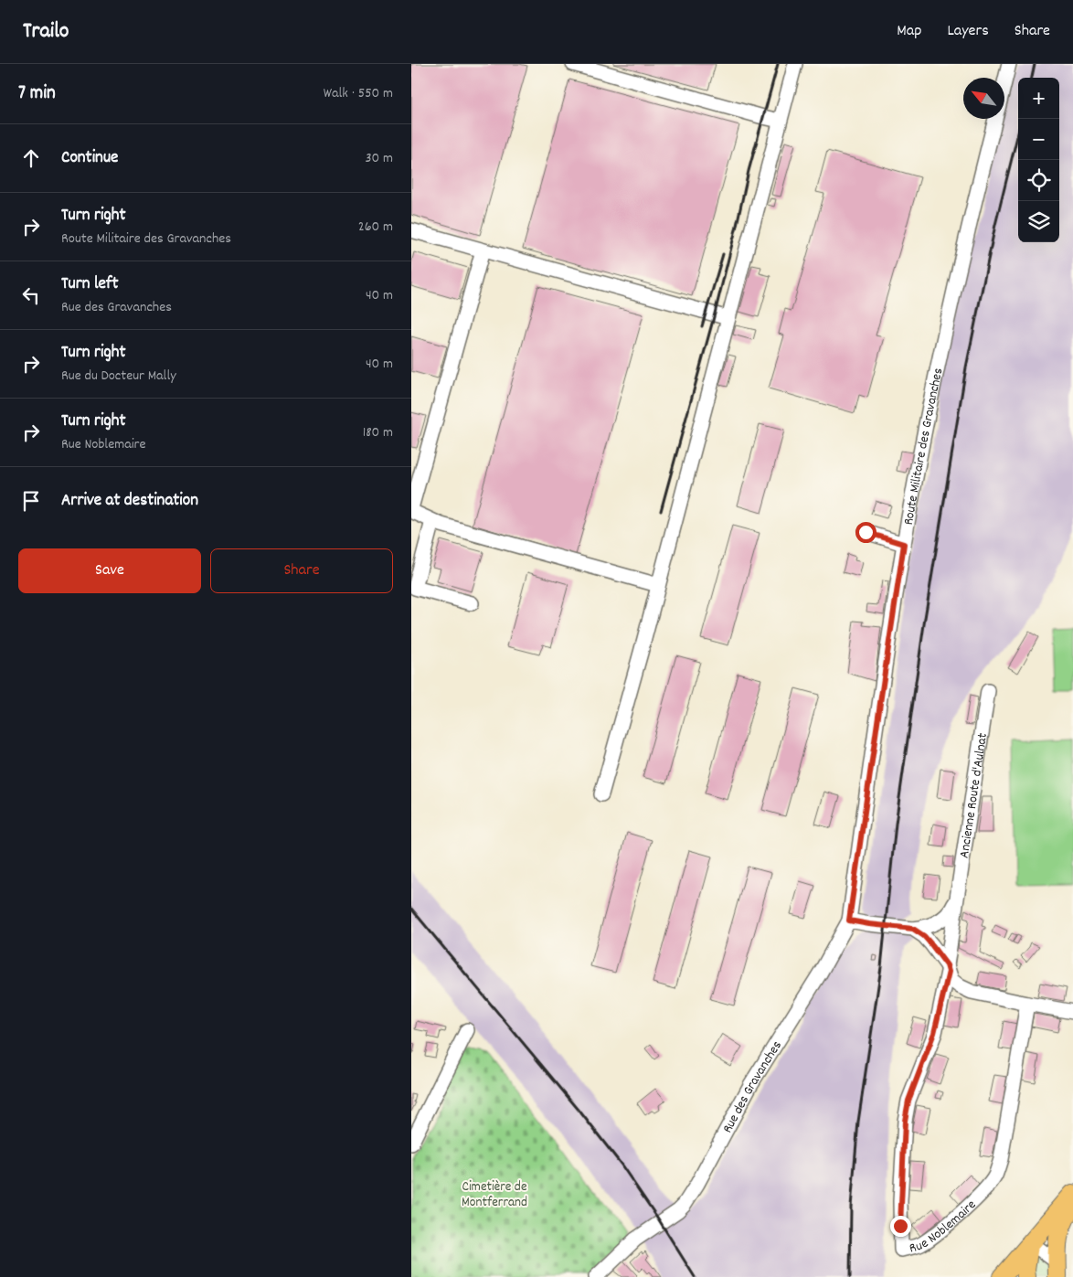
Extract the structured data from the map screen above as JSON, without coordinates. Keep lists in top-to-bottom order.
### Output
{
  "streets": {
    "street": [
      "Route Militaire des Gravanches",
      "Ancienne Route d'Aulnat",
      "Rue des Gravanches",
      "Rue Noblemaire"
    ]
  },
  "crossings": [
    ["Route Militaire des Gravanches", "Rue des Gravanches"],
    ["Ancienne Route d'Aulnat", "Rue Noblemaire"]
  ],
  "parks": ["Cimetière de Montferrand"],
  "north": "top left",
  "page": {
    "header": "Trailo",
    "nav": ["Map", "Layers", "Share"],
    "heading": ["7 min", "Walk · 550 m"],
    "map_buttons": ["+", "−"],
    "list": [
      ["Continue", "30 m"],
      ["Turn right", "Route Militaire des Gravanches", "260 m"],
      ["Turn left", "Rue des Gravanches", "40 m"],
      ["Turn right", "Rue du Docteur Mally", "40 m"],
      ["Turn right", "Rue Noblemaire", "180 m"],
      "Arrive at destination"
    ],
    "buttons": ["Save", "Share"]
  }
}
